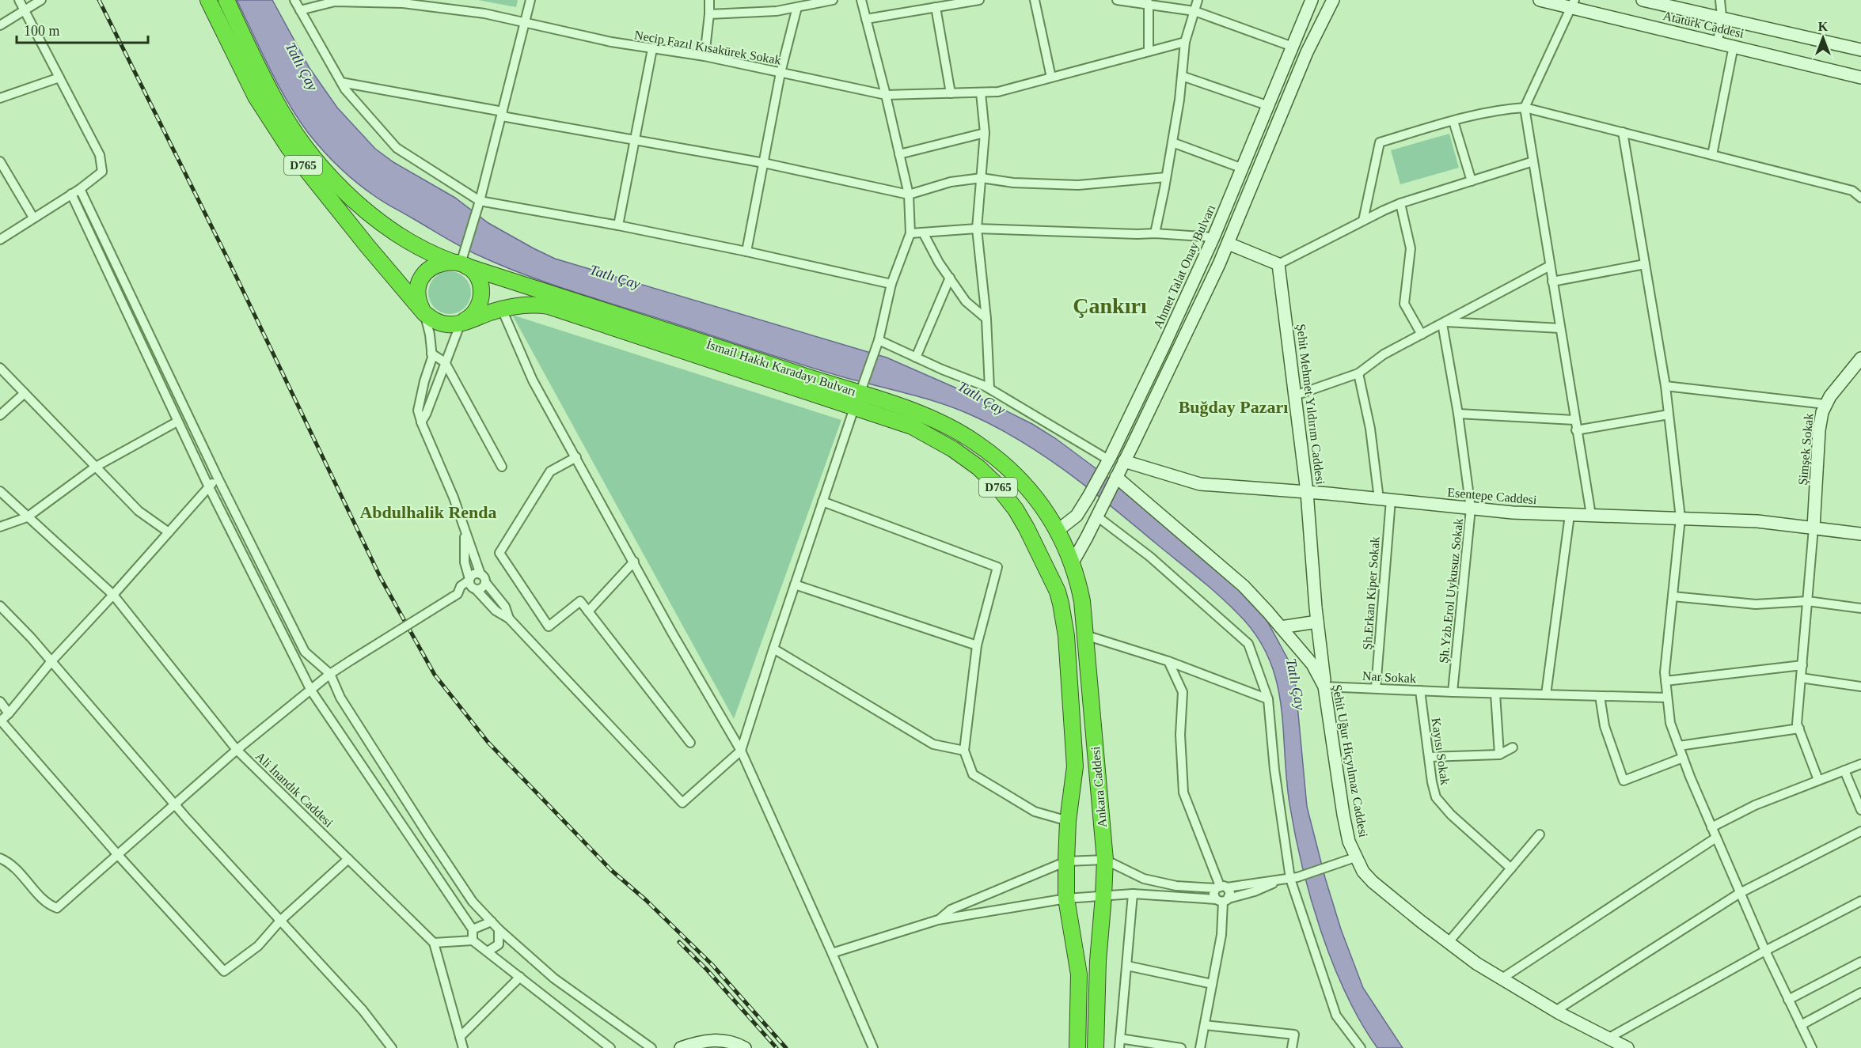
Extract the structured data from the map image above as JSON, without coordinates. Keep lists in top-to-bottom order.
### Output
{
  "streets": {
    "highway": ["D765", "İsmail Hakkı Karadayı Bulvarı", "Ankara Caddesi"],
    "street": [
      "Atatürk Caddesi",
      "Necip Fazıl Kısakürek Sokak",
      "Ahmet Talat Onay Bulvarı",
      "Şehit Mehmet Yıldırım Caddesi",
      "Şimşek Sokak",
      "Esentepe Caddesi",
      "Şh.Yzb.Erol Uykusuz Sokak",
      "Şh.Erkan Kiper Sokak",
      "Nar Sokak",
      "Kayısı Sokak",
      "Şehit Uğur Hiçyılmaz Caddesi",
      "Ali İnandık Caddesi"
    ]
  },
  "crossings": [
    ["D765", "İsmail Hakkı Karadayı Bulvarı"],
    ["Ahmet Talat Onay Bulvarı", "İsmail Hakkı Karadayı Bulvarı"],
    ["Ahmet Talat Onay Bulvarı", "Ankara Caddesi"],
    ["İsmail Hakkı Karadayı Bulvarı", "Ankara Caddesi"],
    ["Şehit Mehmet Yıldırım Caddesi", "Esentepe Caddesi"],
    ["Şehit Mehmet Yıldırım Caddesi", "Nar Sokak"],
    ["Şehit Mehmet Yıldırım Caddesi", "Şehit Uğur Hiçyılmaz Caddesi"],
    ["Şimşek Sokak", "Esentepe Caddesi"],
    ["Esentepe Caddesi", "Şh.Yzb.Erol Uykusuz Sokak"],
    ["Esentepe Caddesi", "Şh.Erkan Kiper Sokak"],
    ["Şh.Yzb.Erol Uykusuz Sokak", "Nar Sokak"],
    ["Şh.Erkan Kiper Sokak", "Nar Sokak"],
    ["Nar Sokak", "Kayısı Sokak"],
    ["Nar Sokak", "Şehit Uğur Hiçyılmaz Caddesi"]
  ],
  "districts": ["Çankırı", "Buğday Pazarı", "Abdulhalik Renda"],
  "water": ["Tatlı Çay"],
  "scale_bar": "100 m",
  "north": "top"
}
